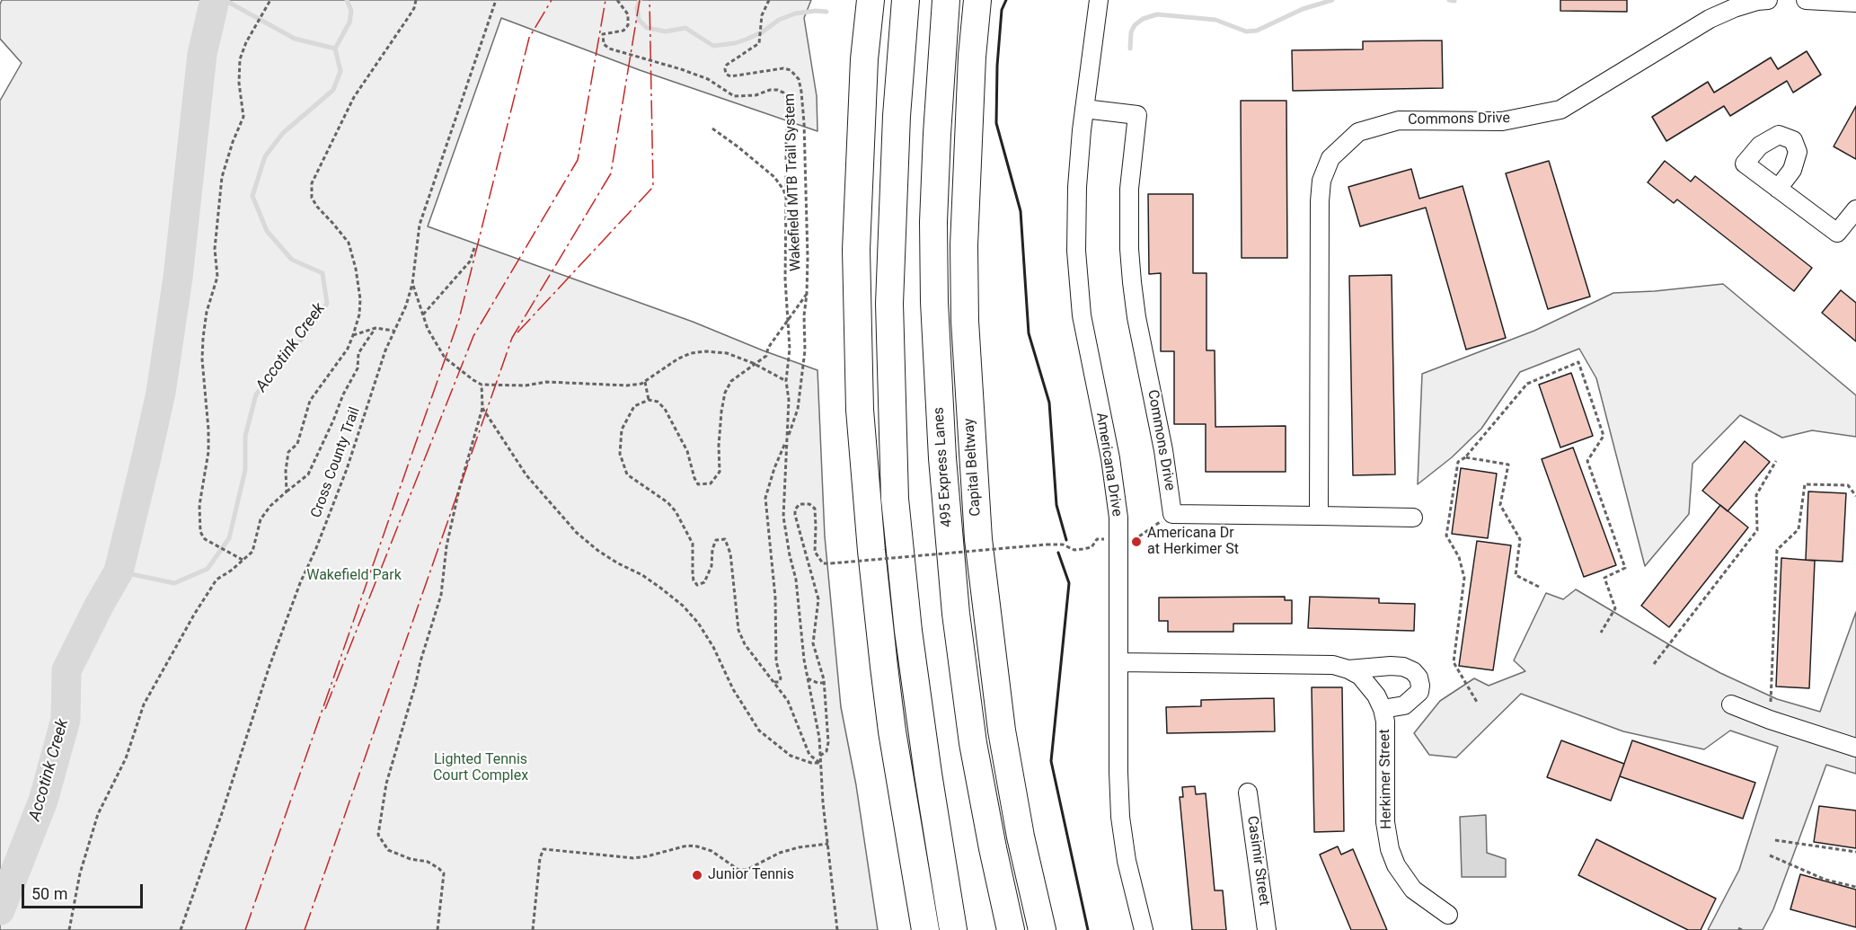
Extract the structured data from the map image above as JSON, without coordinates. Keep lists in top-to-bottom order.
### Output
{
  "streets": {
    "highway": ["495 Express Lanes", "Capital Beltway"],
    "street": [
      "Commons Drive",
      "Americana Drive",
      "Herkimer Street",
      "Casimir Street"
    ],
    "path": ["Wakefield MTB Trail System", "Cross County Trail"]
  },
  "crossings": [
    ["Commons Drive", "Americana Drive"],
    ["Americana Drive", "Herkimer Street"]
  ],
  "water": ["Accotink Creek"],
  "parks": ["Wakefield Park", "Lighted Tennis Court Complex"],
  "places": ["Americana Dr at Herkimer St", "Junior Tennis"],
  "scale_bar": "50 m"
}
